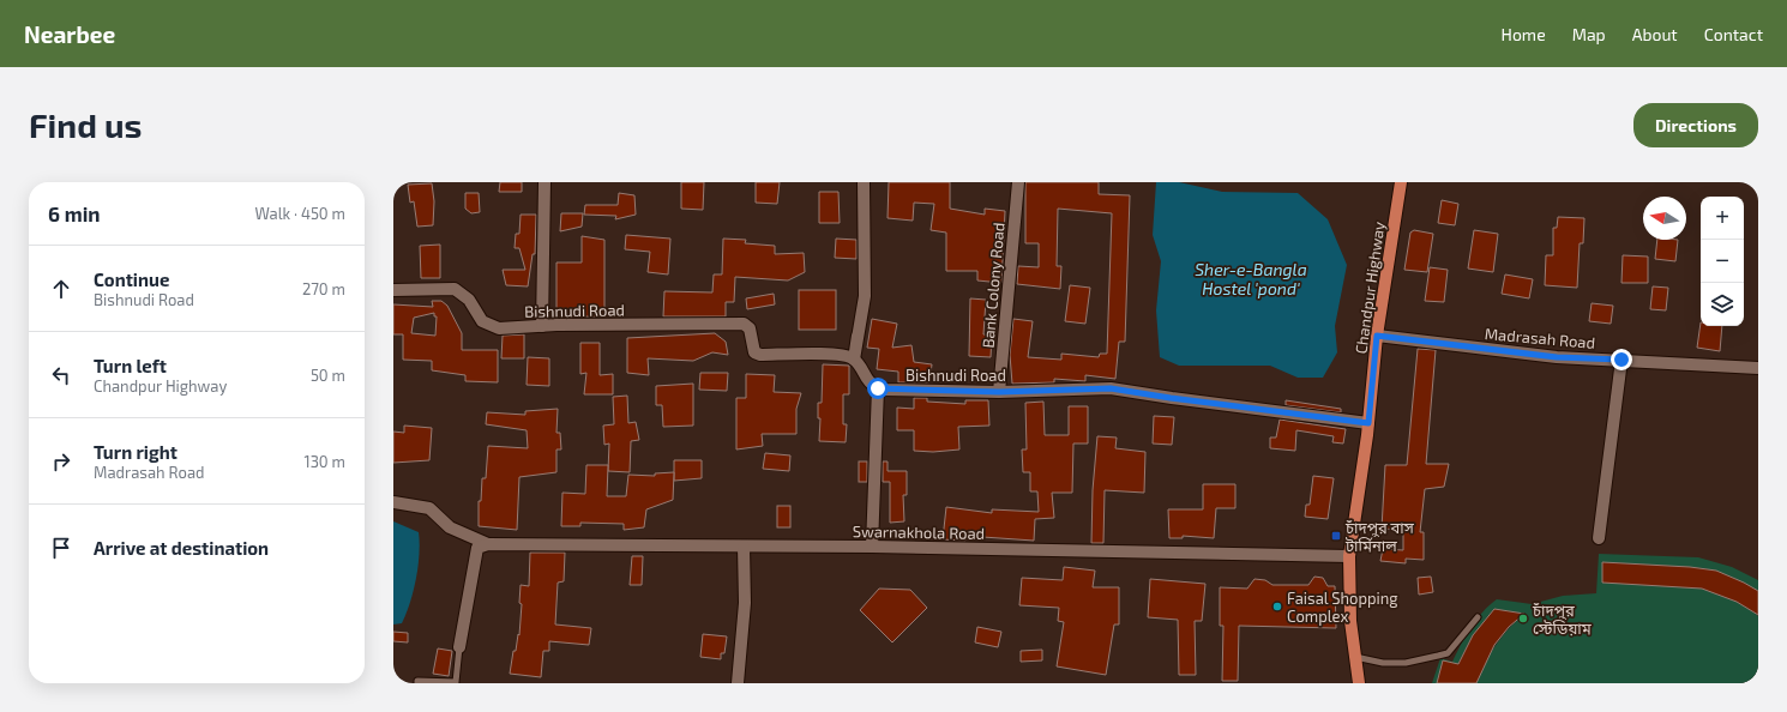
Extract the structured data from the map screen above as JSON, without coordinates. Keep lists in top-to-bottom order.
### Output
{
  "streets": {
    "main road": ["Chandpur Highway"],
    "street": [
      "Bank Colony Road",
      "Bishnudi Road",
      "Madrasah Road",
      "Swarnakhola Road"
    ]
  },
  "crossings": [
    ["Bank Colony Road", "Bishnudi Road"],
    ["Chandpur Highway", "Bishnudi Road"],
    ["Chandpur Highway", "Madrasah Road"],
    ["Chandpur Highway", "Swarnakhola Road"]
  ],
  "water": ["Sher-e-Bangla Hostel 'pond'"],
  "places": {
    "transit": ["চাঁদপুর বাস টার্মিনাল"],
    "other": ["Faisal Shopping Complex", "চাঁদপুর স্টেডিয়াম"]
  },
  "north": "left",
  "page": {
    "header": "Nearbee",
    "nav": [
      "Home",
      "Map",
      "About",
      "Contact"
    ],
    "buttons": "Directions",
    "title": "Find us",
    "heading": ["6 min", "Walk · 450 m"],
    "map_buttons": ["+", "−"],
    "list": [
      ["Continue", "Bishnudi Road", "270 m"],
      ["Turn left", "Chandpur Highway", "50 m"],
      ["Turn right", "Madrasah Road", "130 m"],
      "Arrive at destination"
    ]
  }
}
